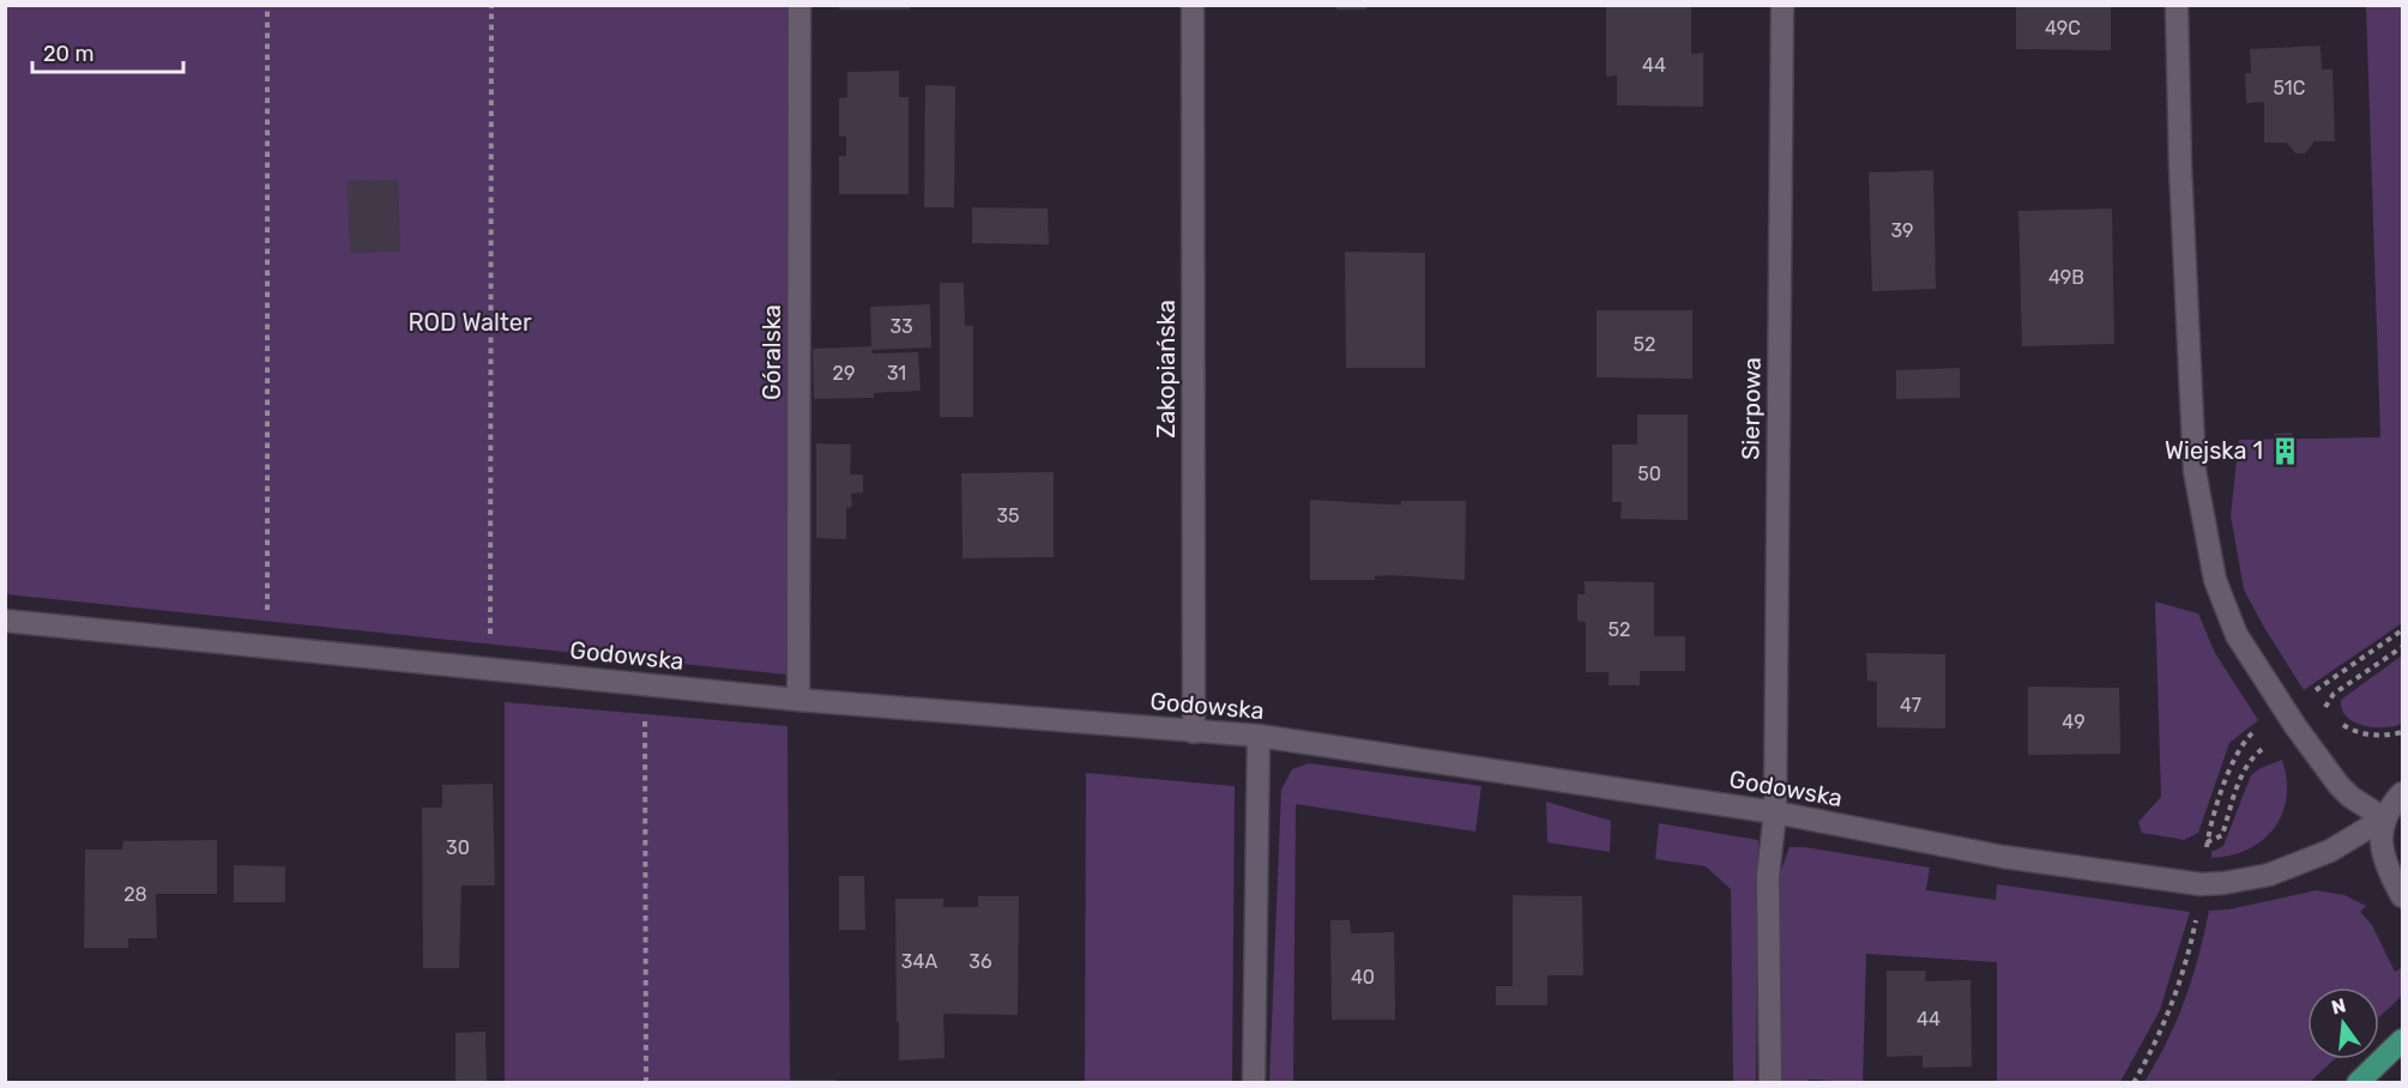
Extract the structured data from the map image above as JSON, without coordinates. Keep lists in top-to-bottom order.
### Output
{
  "streets": {
    "street": [
      "Góralska",
      "Zakopiańska",
      "Sierpowa",
      "Godowska"
    ]
  },
  "crossings": [
    ["Góralska", "Godowska"],
    ["Zakopiańska", "Godowska"],
    ["Sierpowa", "Godowska"]
  ],
  "parks": ["ROD Walter"],
  "places": {
    "building": ["Wiejska 1"]
  },
  "house_numbers": [
    "49C",
    "44",
    "51C",
    "39",
    "49B",
    "33",
    "52",
    "29",
    "31",
    "50",
    "35",
    "52",
    "47",
    "49",
    "30",
    "28",
    "34A",
    "36",
    "40",
    "44"
  ],
  "scale_bar": "20 m",
  "north": "top"
}
